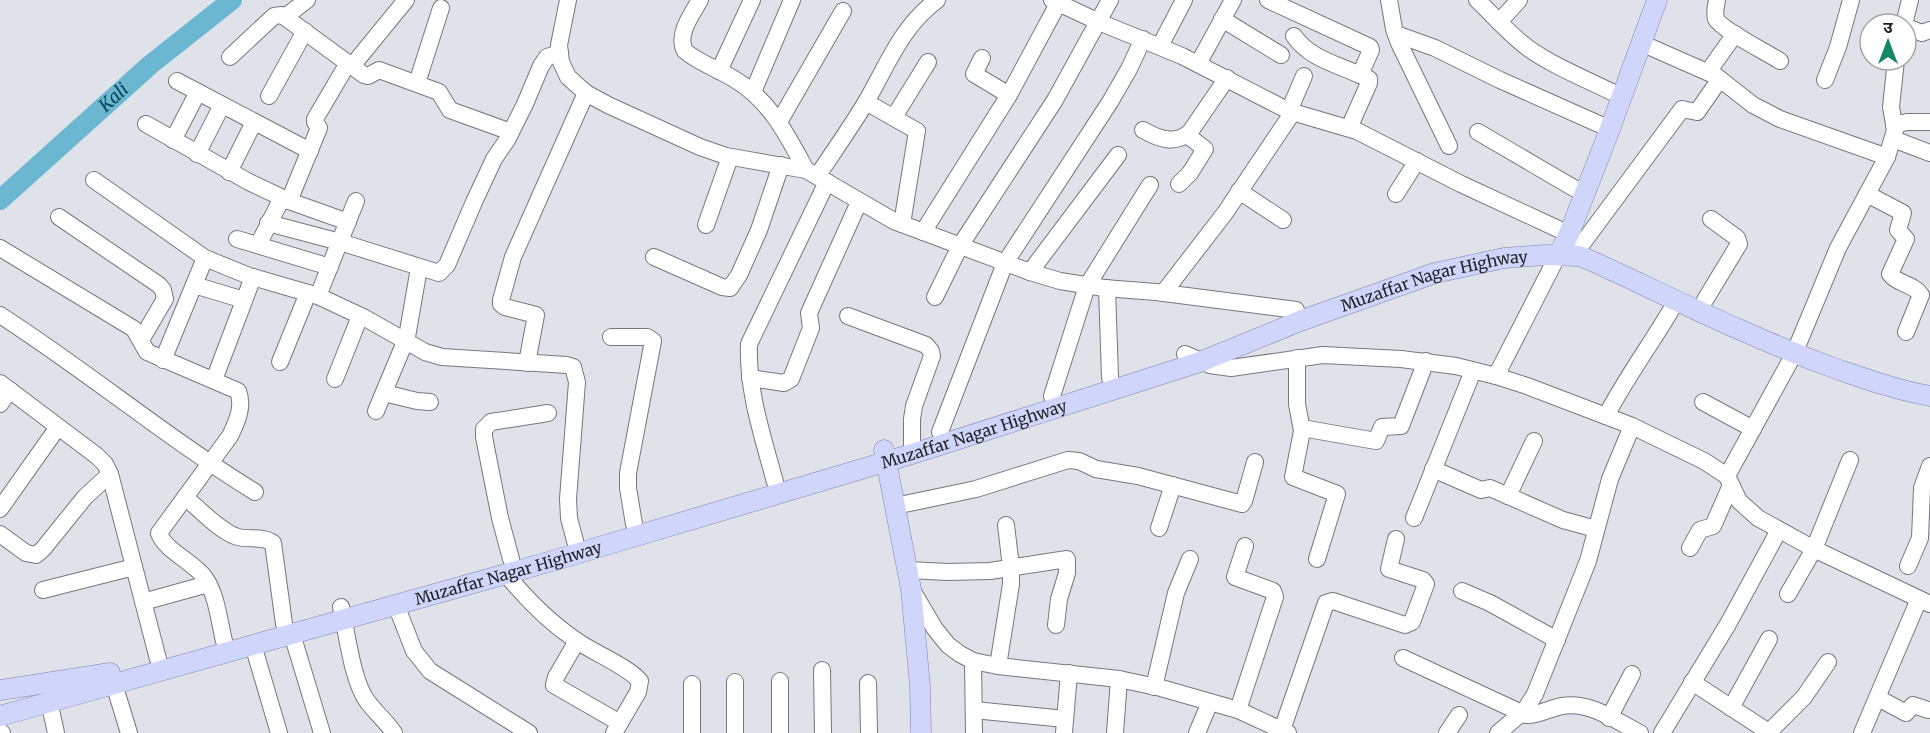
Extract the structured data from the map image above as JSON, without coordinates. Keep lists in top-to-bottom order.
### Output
{
  "streets": {
    "main road": ["Muzaffar Nagar Highway"]
  },
  "water": ["Kali"],
  "north": "top"
}
